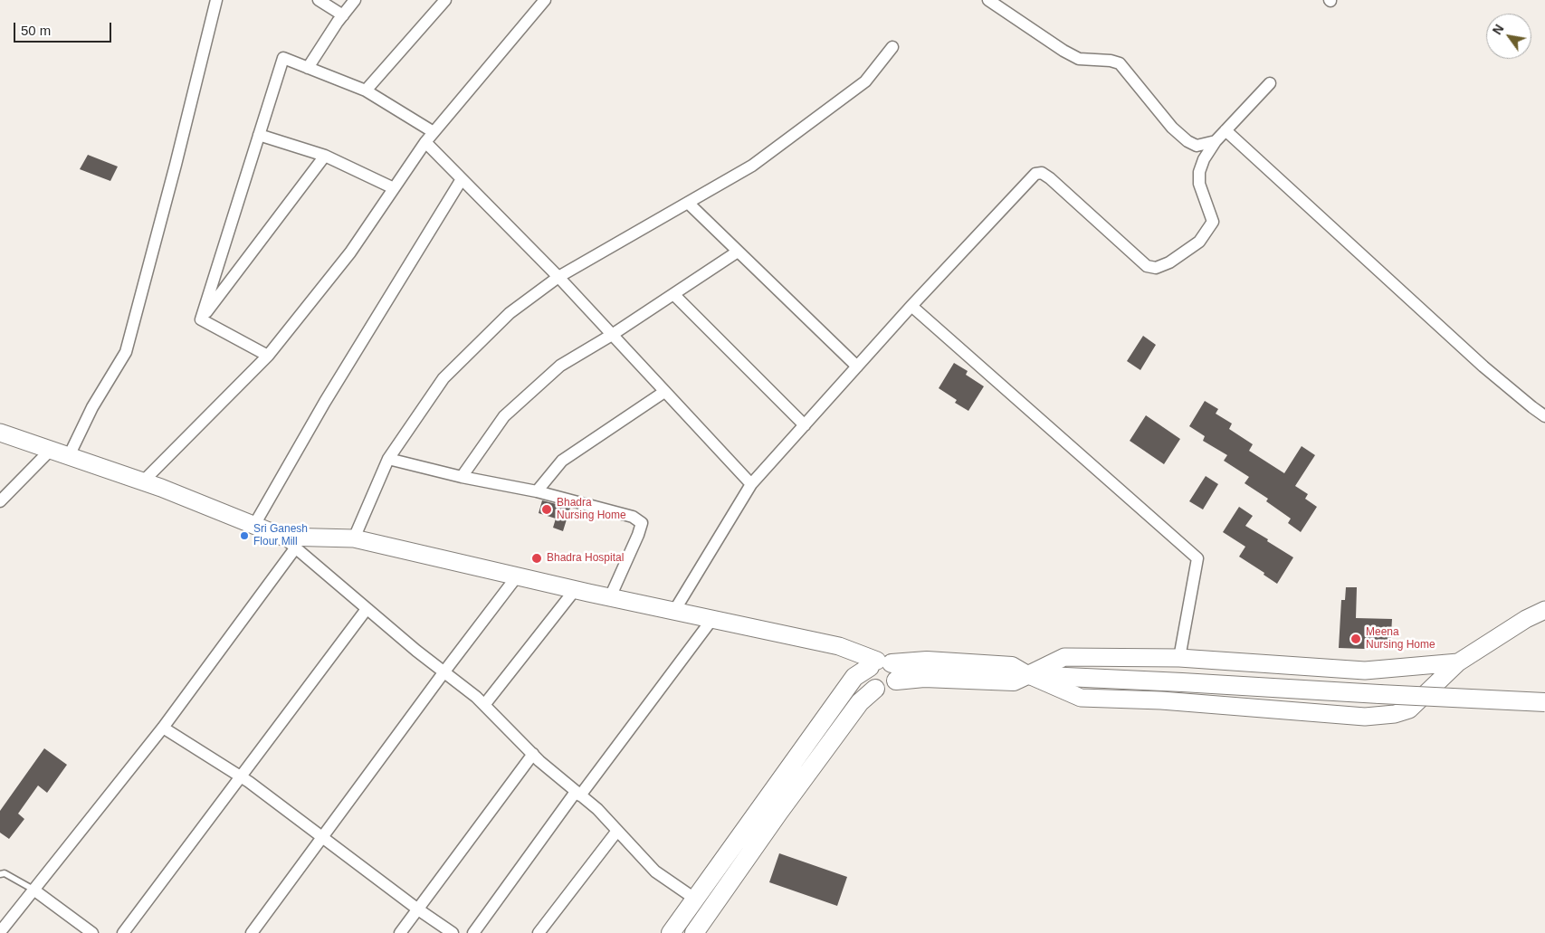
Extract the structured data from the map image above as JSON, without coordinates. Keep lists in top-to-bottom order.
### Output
{
  "places": [
    "Bhadra Nursing Home",
    "Sri Ganesh Flour Mill",
    "Bhadra Hospital",
    "Meena Nursing Home"
  ],
  "scale_bar": "50 m",
  "north": "top left"
}
